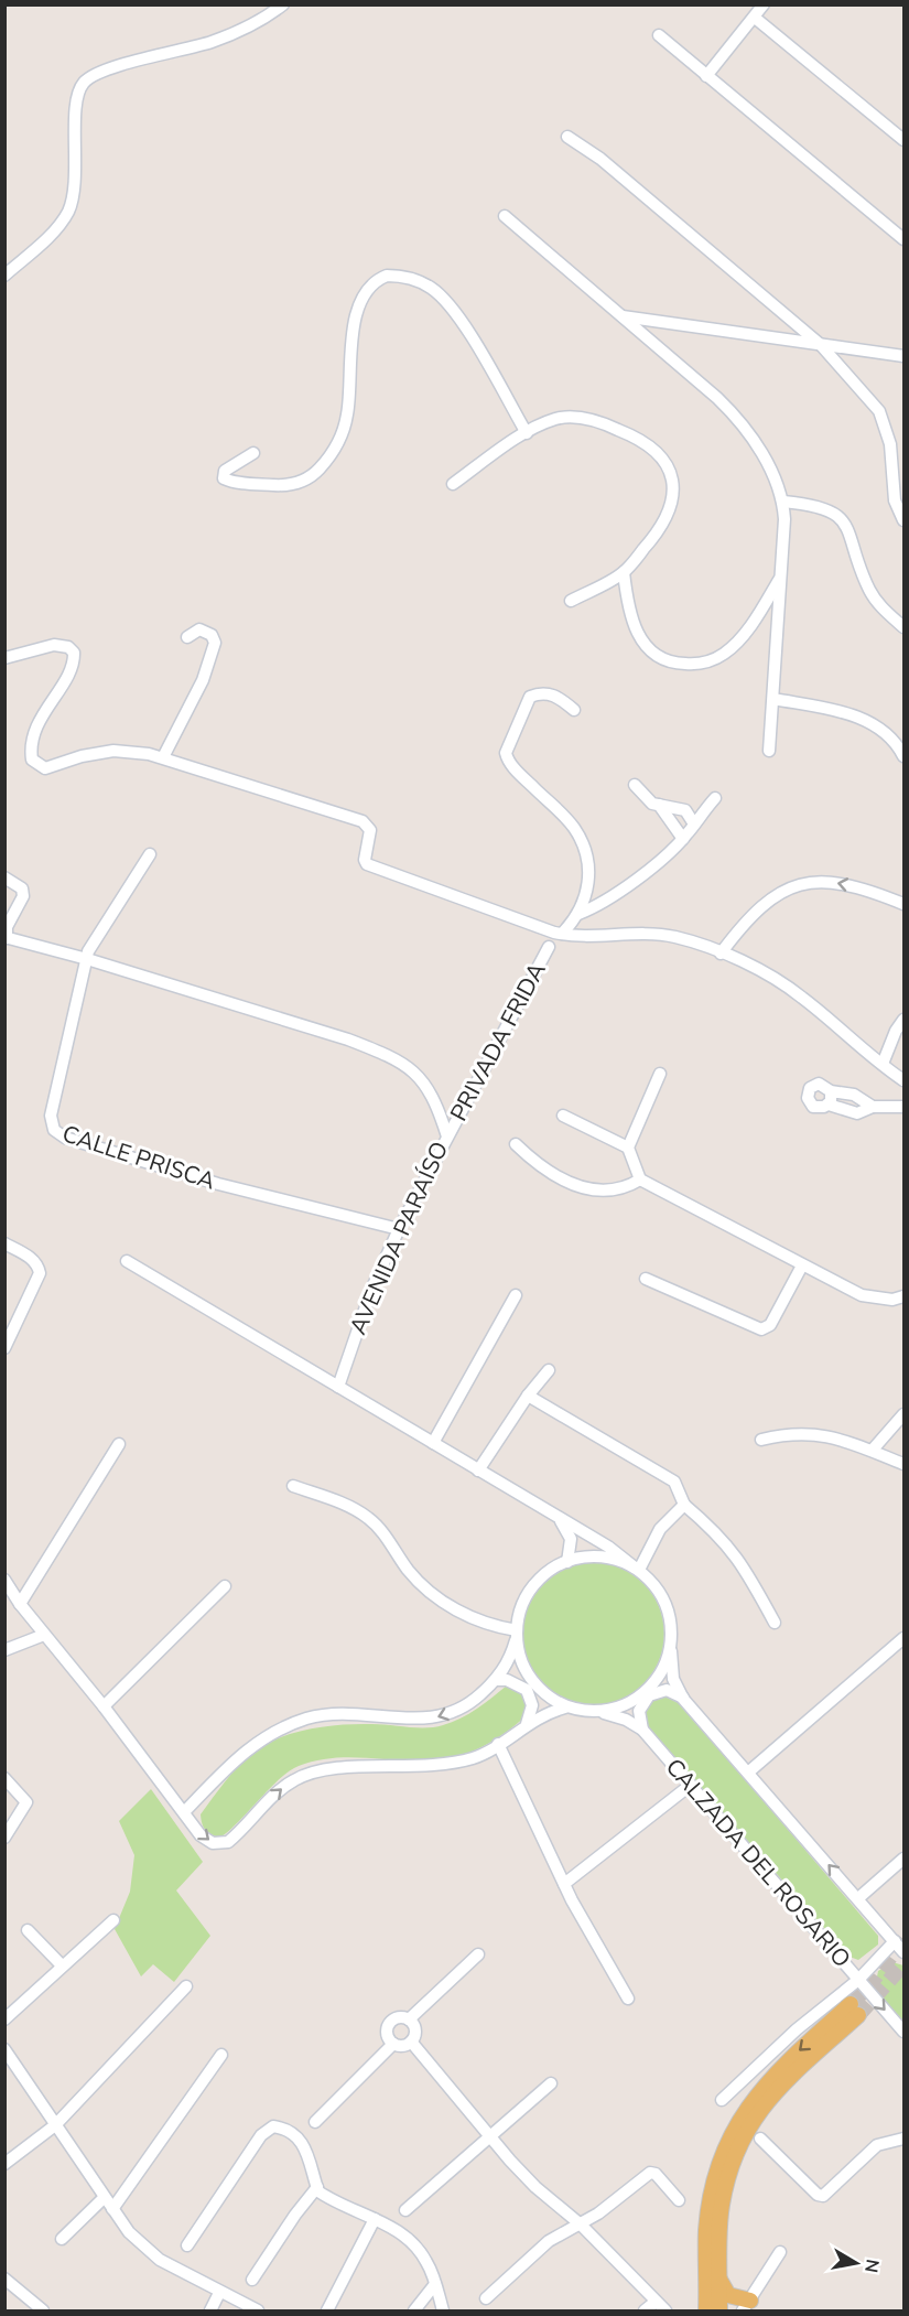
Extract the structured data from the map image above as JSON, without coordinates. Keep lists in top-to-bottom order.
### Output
{
  "streets": {
    "street": [
      "PRIVADA FRIDA",
      "CALLE PRISCA",
      "AVENIDA PARAÍSO",
      "CALZADA DEL ROSARIO"
    ]
  },
  "crossings": [
    ["PRIVADA FRIDA", "AVENIDA PARAÍSO"],
    ["CALLE PRISCA", "AVENIDA PARAÍSO"]
  ],
  "north": "right"
}
